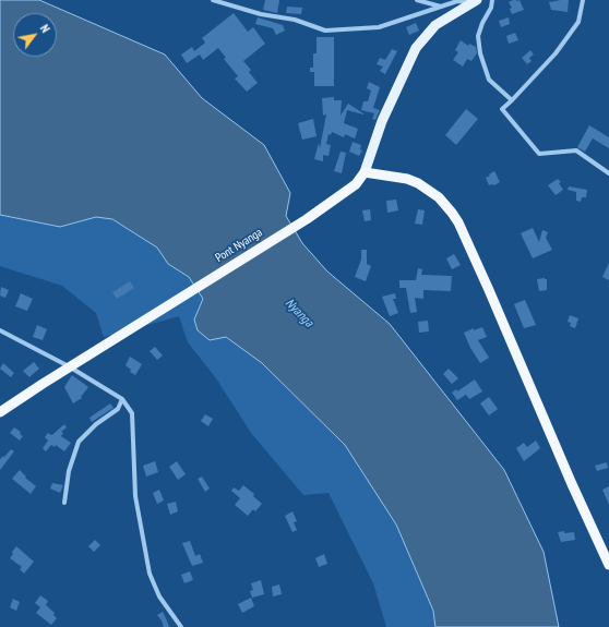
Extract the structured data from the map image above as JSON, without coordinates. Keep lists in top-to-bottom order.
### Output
{
  "streets": {
    "highway": ["Pont Nyanga"]
  },
  "water": ["Nyanga"],
  "north": "top right"
}
